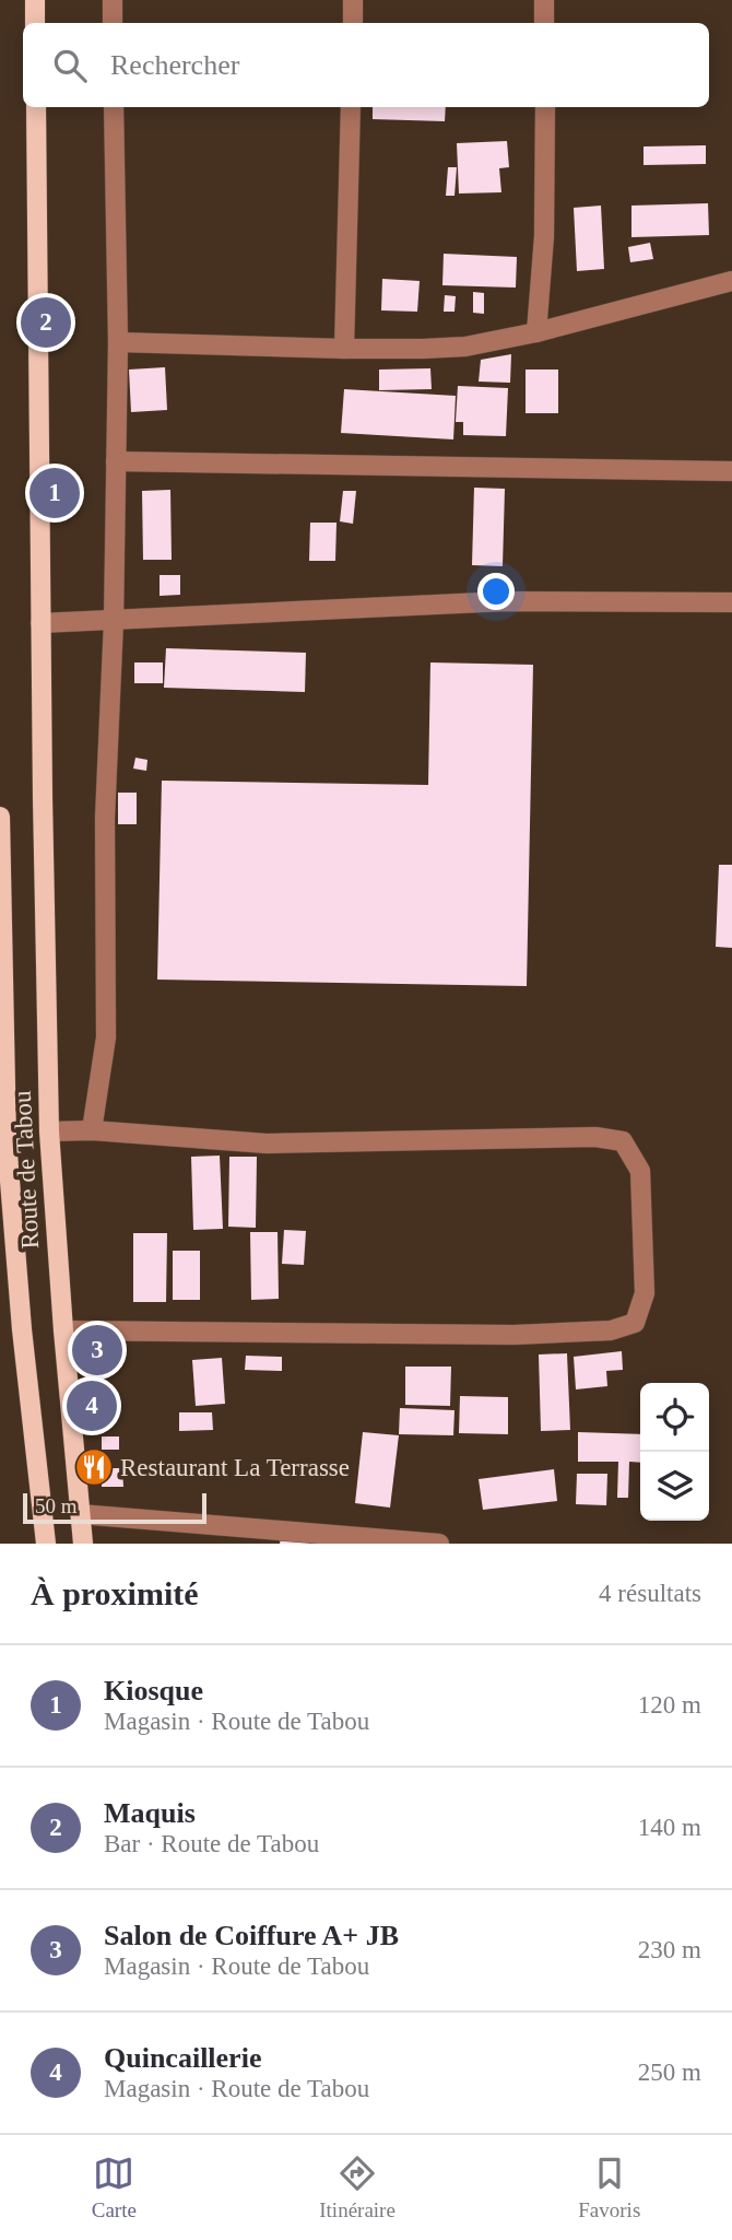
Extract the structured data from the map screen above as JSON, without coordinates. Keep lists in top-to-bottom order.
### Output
{
  "streets": {
    "main road": ["Route de Tabou"]
  },
  "places": {
    "restaurant": ["Restaurant La Terrasse"]
  },
  "scale_bar": "50 m",
  "page": {
    "search": "Rechercher",
    "pins": [
      "2",
      "1",
      "3",
      "4"
    ],
    "scale": "50 m",
    "heading": ["À proximité", "4 résultats"],
    "list": [
      {
        "mark": "1",
        "name": "Kiosque",
        "note": "Magasin · Route de Tabou",
        "value": "120 m"
      },
      {
        "mark": "2",
        "name": "Maquis",
        "note": "Bar · Route de Tabou",
        "value": "140 m"
      },
      {
        "mark": "3",
        "name": "Salon de Coiffure A+ JB",
        "note": "Magasin · Route de Tabou",
        "value": "230 m"
      },
      {
        "mark": "4",
        "name": "Quincaillerie",
        "note": "Magasin · Route de Tabou",
        "value": "250 m"
      }
    ],
    "nav": ["Carte", "Itinéraire", "Favoris"]
  }
}
